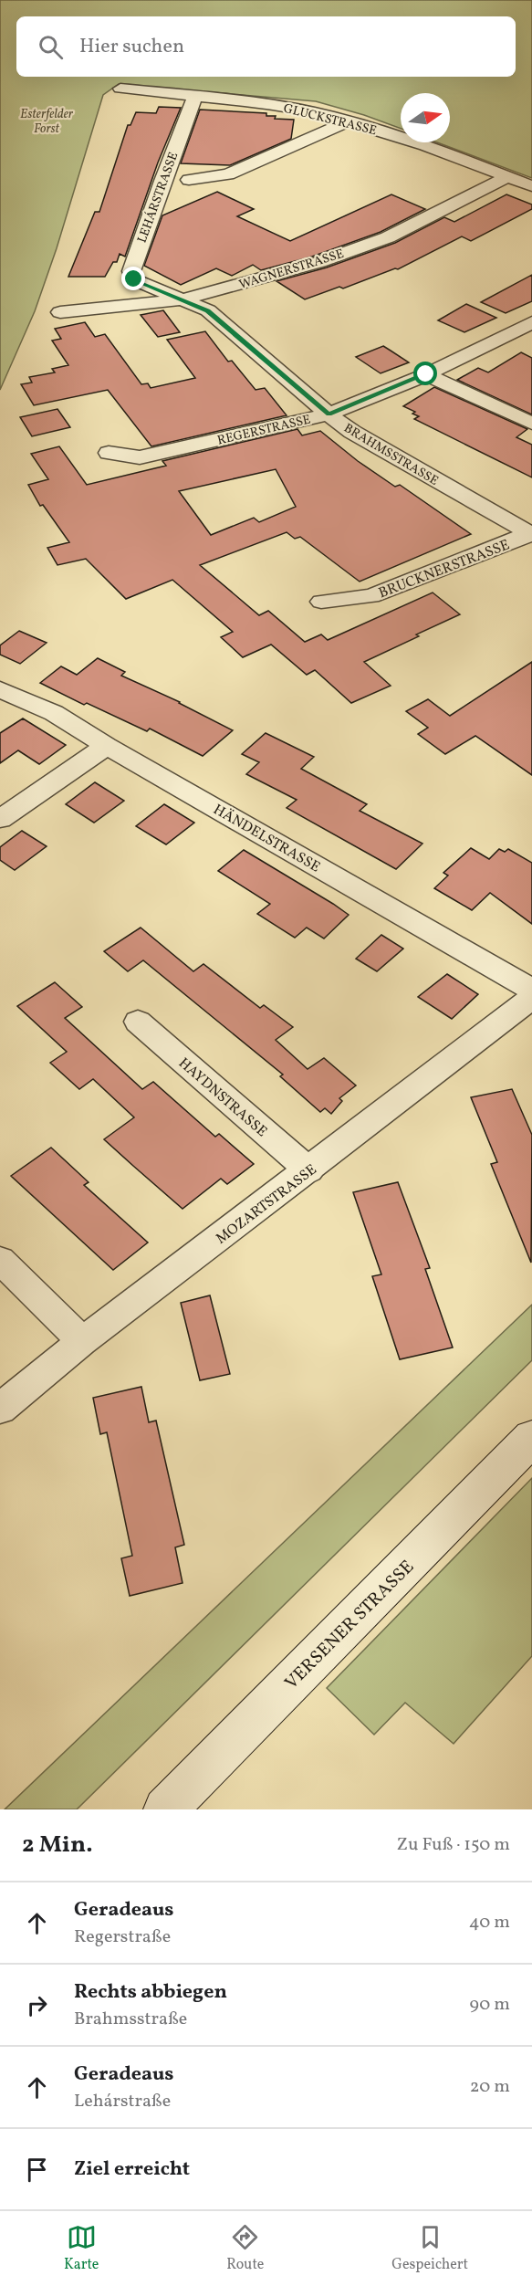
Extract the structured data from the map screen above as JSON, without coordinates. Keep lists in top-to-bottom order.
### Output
{
  "streets": {
    "street": [
      "GLUCKSTRASSE",
      "LEHÁRSTRASSE",
      "WAGNERSTRASSE",
      "REGERSTRASSE",
      "BRAHMSSTRASSE",
      "BRUCKNERSTRASSE",
      "HÄNDELSTRASSE",
      "HAYDNSTRASSE",
      "MOZARTSTRASSE",
      "VERSENER STRASSE"
    ]
  },
  "crossings": [
    ["GLUCKSTRASSE", "LEHÁRSTRASSE"],
    ["GLUCKSTRASSE", "WAGNERSTRASSE"],
    ["LEHÁRSTRASSE", "WAGNERSTRASSE"],
    ["LEHÁRSTRASSE", "BRAHMSSTRASSE"],
    ["WAGNERSTRASSE", "BRAHMSSTRASSE"],
    ["REGERSTRASSE", "BRAHMSSTRASSE"],
    ["BRAHMSSTRASSE", "BRUCKNERSTRASSE"],
    ["HAYDNSTRASSE", "MOZARTSTRASSE"]
  ],
  "parks": ["Esterfelder Forst"],
  "north": "right",
  "page": {
    "search": "Hier suchen",
    "heading": ["2 Min.", "Zu Fuß · 150 m"],
    "list": [
      ["Geradeaus", "Regerstraße", "40 m"],
      ["Rechts abbiegen", "Brahmsstraße", "90 m"],
      ["Geradeaus", "Lehárstraße", "20 m"],
      "Ziel erreicht"
    ],
    "nav": ["Karte", "Route", "Gespeichert"]
  }
}
